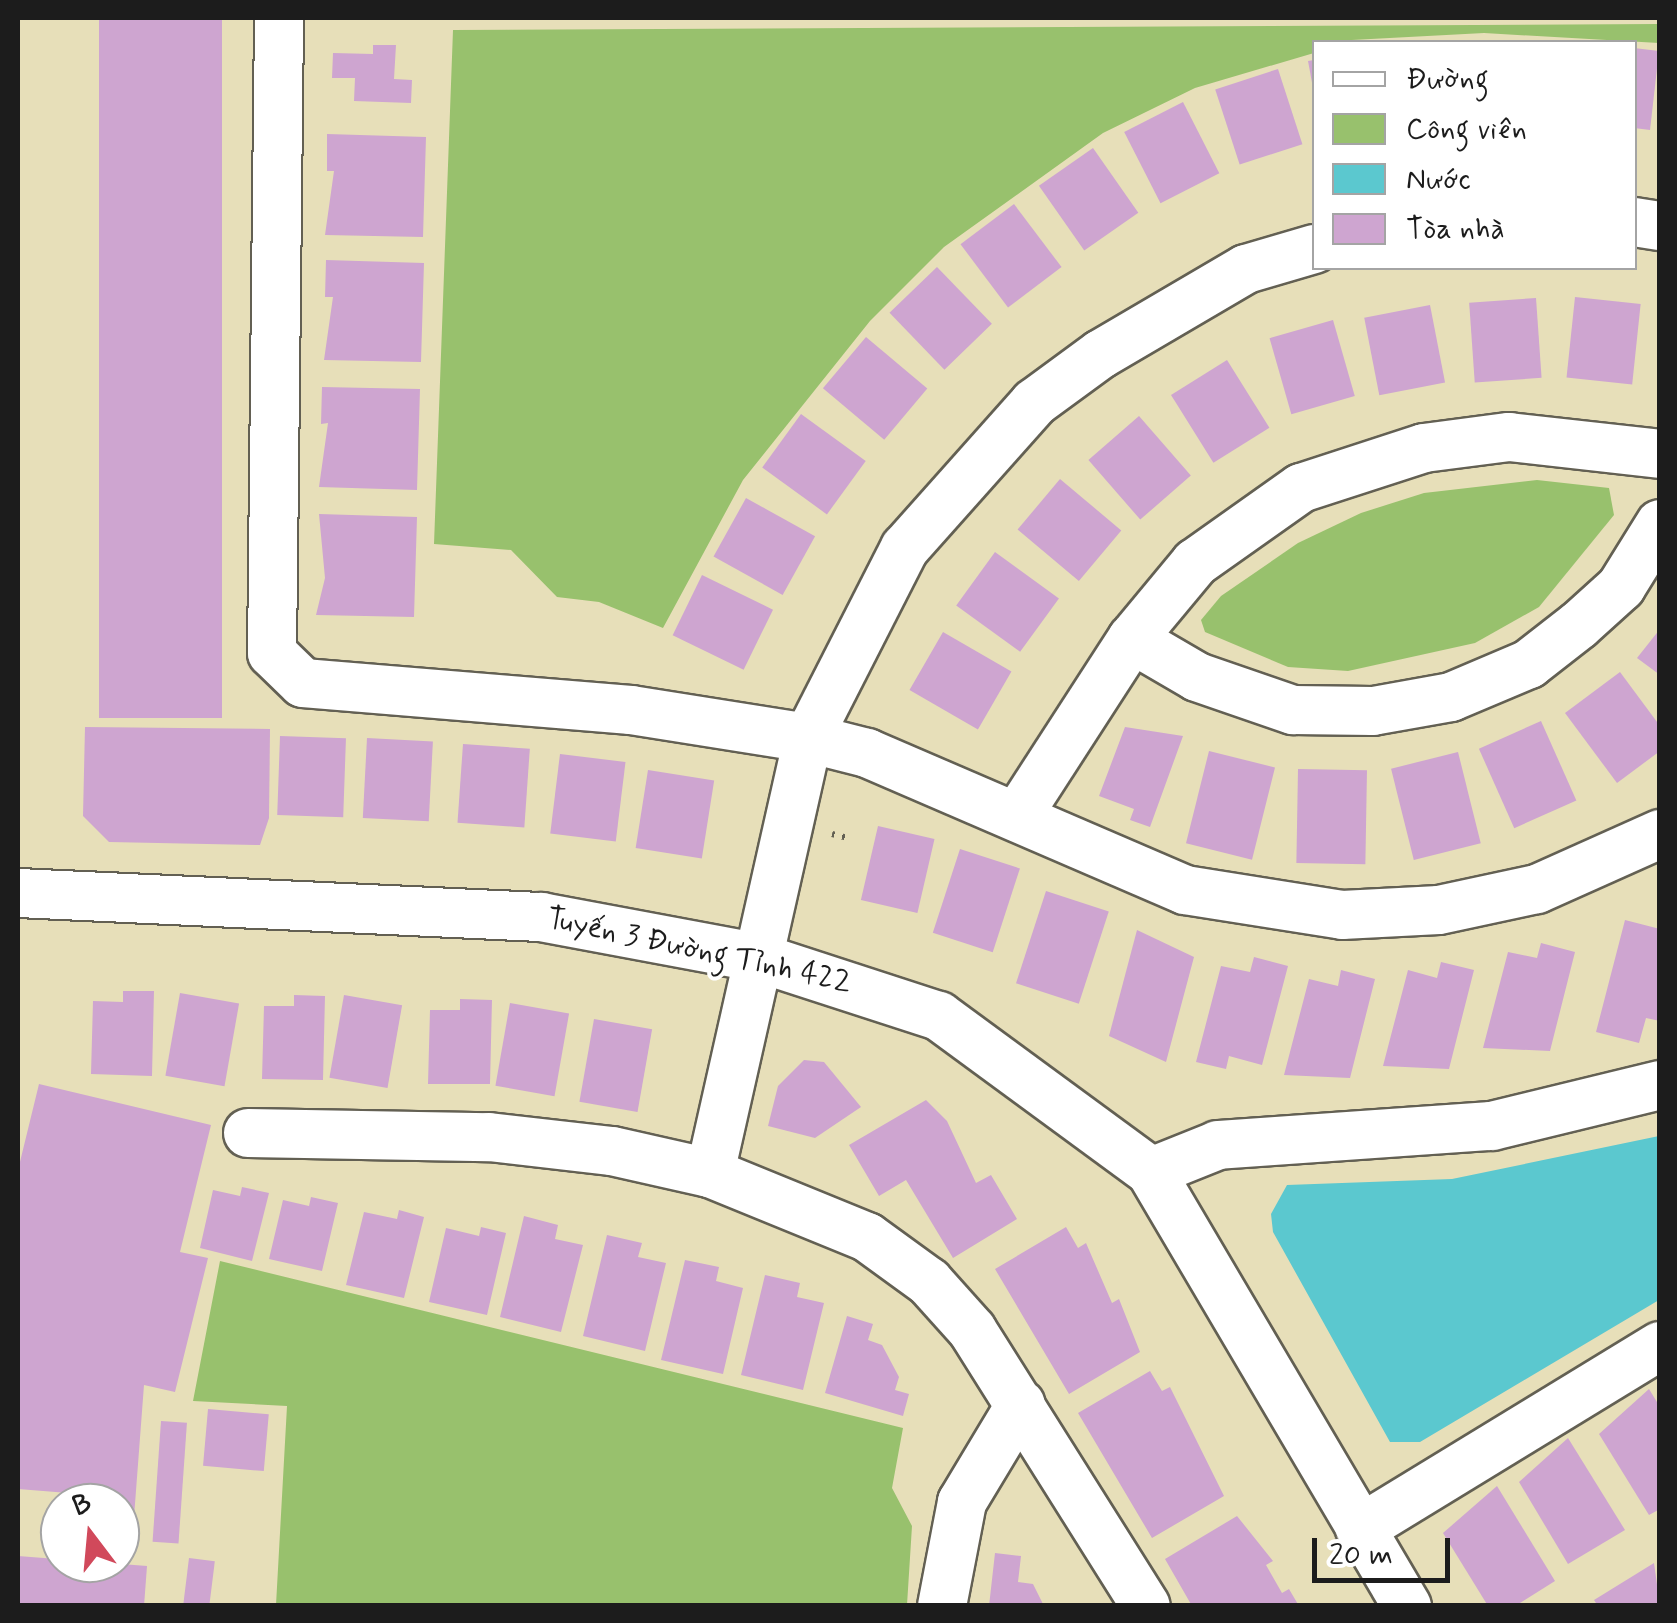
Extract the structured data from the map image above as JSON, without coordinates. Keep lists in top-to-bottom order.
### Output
{
  "streets": {
    "street": ["Tuyến 3 Đường Tỉnh 422"]
  },
  "legend": [
    "Đường",
    "Công viên",
    "Nước",
    "Tòa nhà"
  ],
  "scale_bar": "20 m",
  "north": "top"
}
